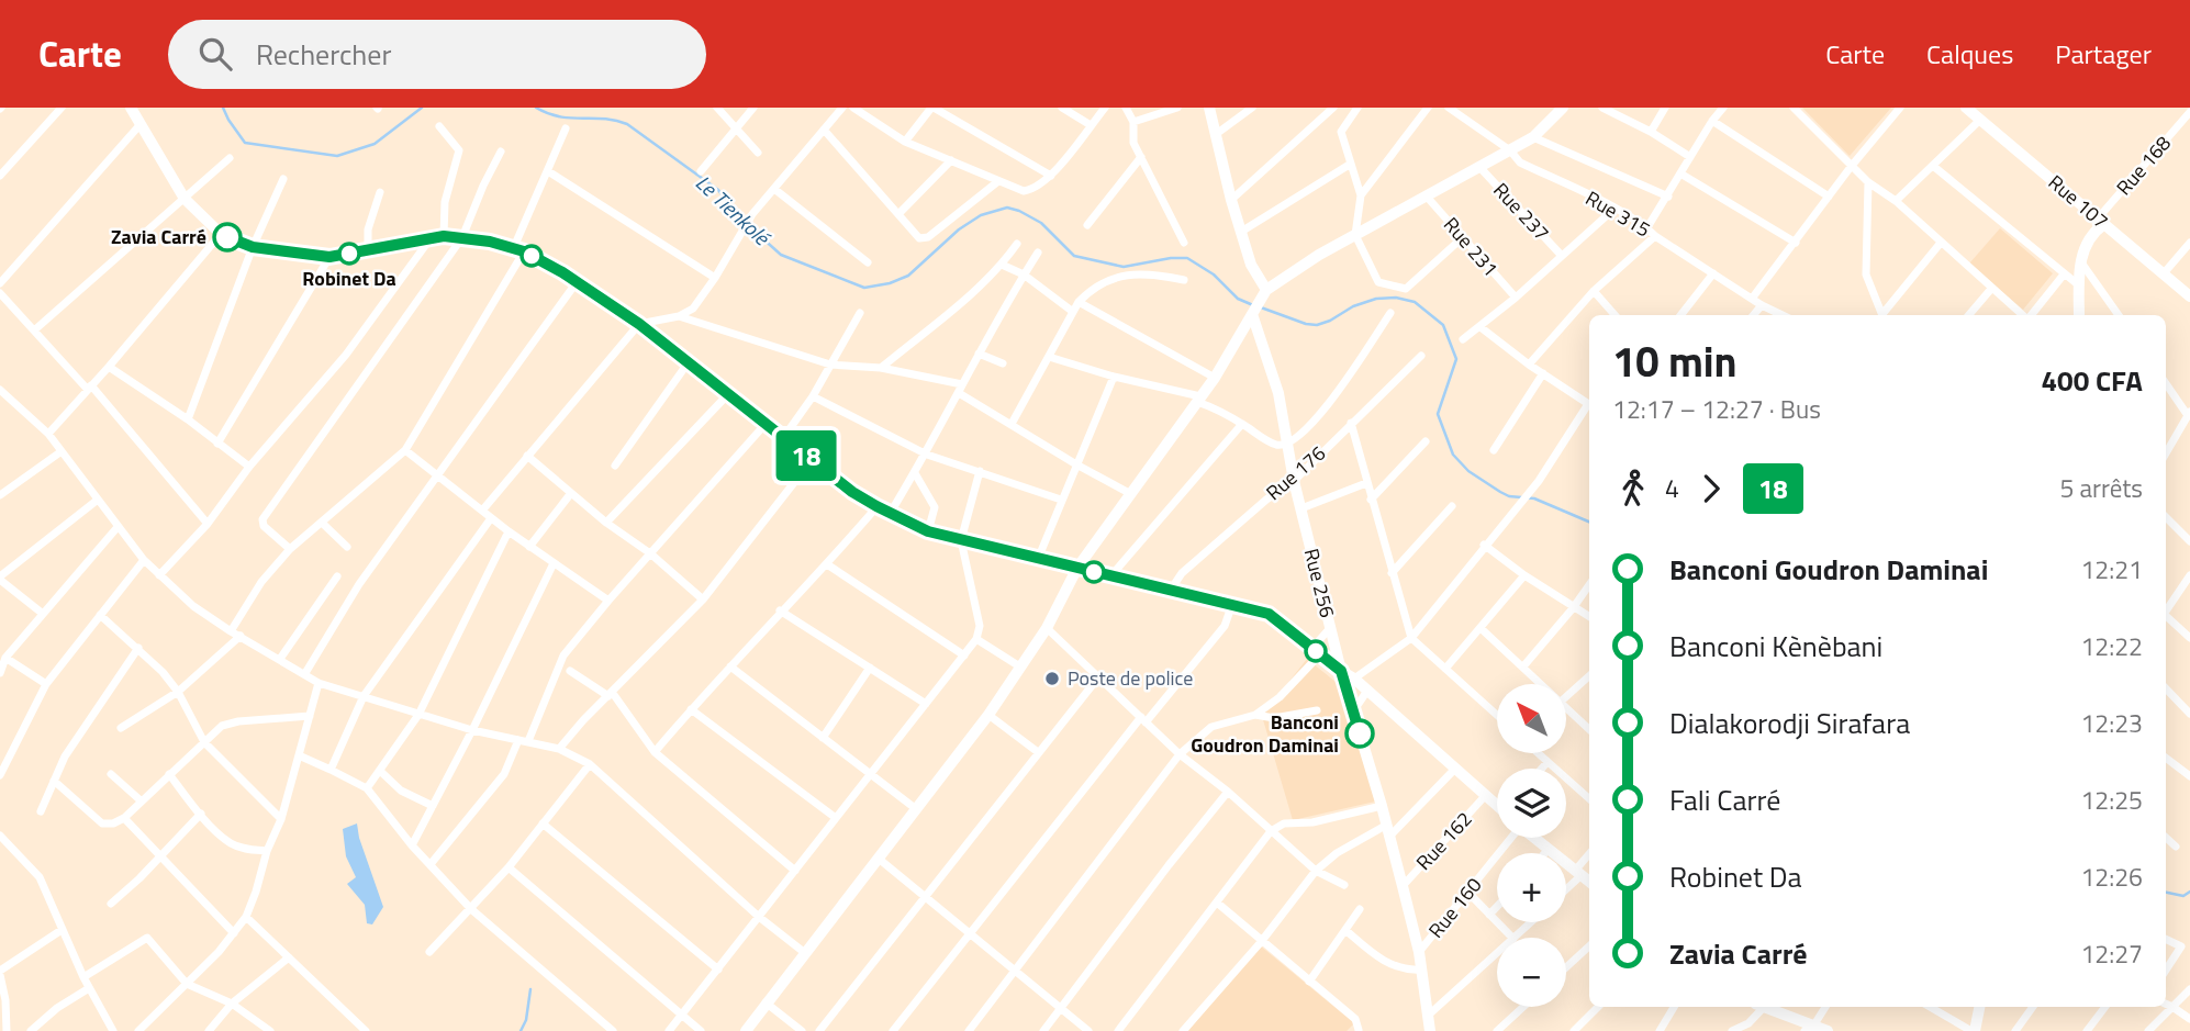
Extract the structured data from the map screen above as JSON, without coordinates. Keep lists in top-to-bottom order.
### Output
{
  "streets": {
    "street": [
      "Rue 168",
      "Rue 107",
      "Rue 237",
      "Rue 315",
      "Rue 231",
      "Rue 176",
      "Rue 256",
      "Rue 162",
      "Rue 160"
    ]
  },
  "crossings": [
    ["Rue 168", "Rue 107"],
    ["Rue 176", "Rue 256"],
    ["Rue 256", "Rue 162"],
    ["Rue 256", "Rue 160"]
  ],
  "water": ["Le Tienkolé"],
  "places": [
    "Zavia Carré",
    "Robinet Da",
    "Poste de police",
    "Banconi Goudron Daminai"
  ],
  "lines": ["bus line 18"],
  "north": "top left",
  "page": {
    "header": "Carte",
    "search": "Rechercher",
    "nav": ["Carte", "Calques", "Partager"],
    "on_map": "18",
    "heading": ["10 min", "12:17 – 12:27 · Bus", "400 CFA"],
    "legs": ["4", "18", "5 arrêts"],
    "list": [
      {
        "name": "Banconi Goudron Daminai",
        "value": "12:21"
      },
      {
        "name": "Banconi Kènèbani",
        "value": "12:22"
      },
      {
        "name": "Dialakorodji Sirafara",
        "value": "12:23"
      },
      {
        "name": "Fali Carré",
        "value": "12:25"
      },
      {
        "name": "Robinet Da",
        "value": "12:26"
      },
      {
        "name": "Zavia Carré",
        "value": "12:27"
      }
    ],
    "map_buttons": ["+", "−"]
  }
}
